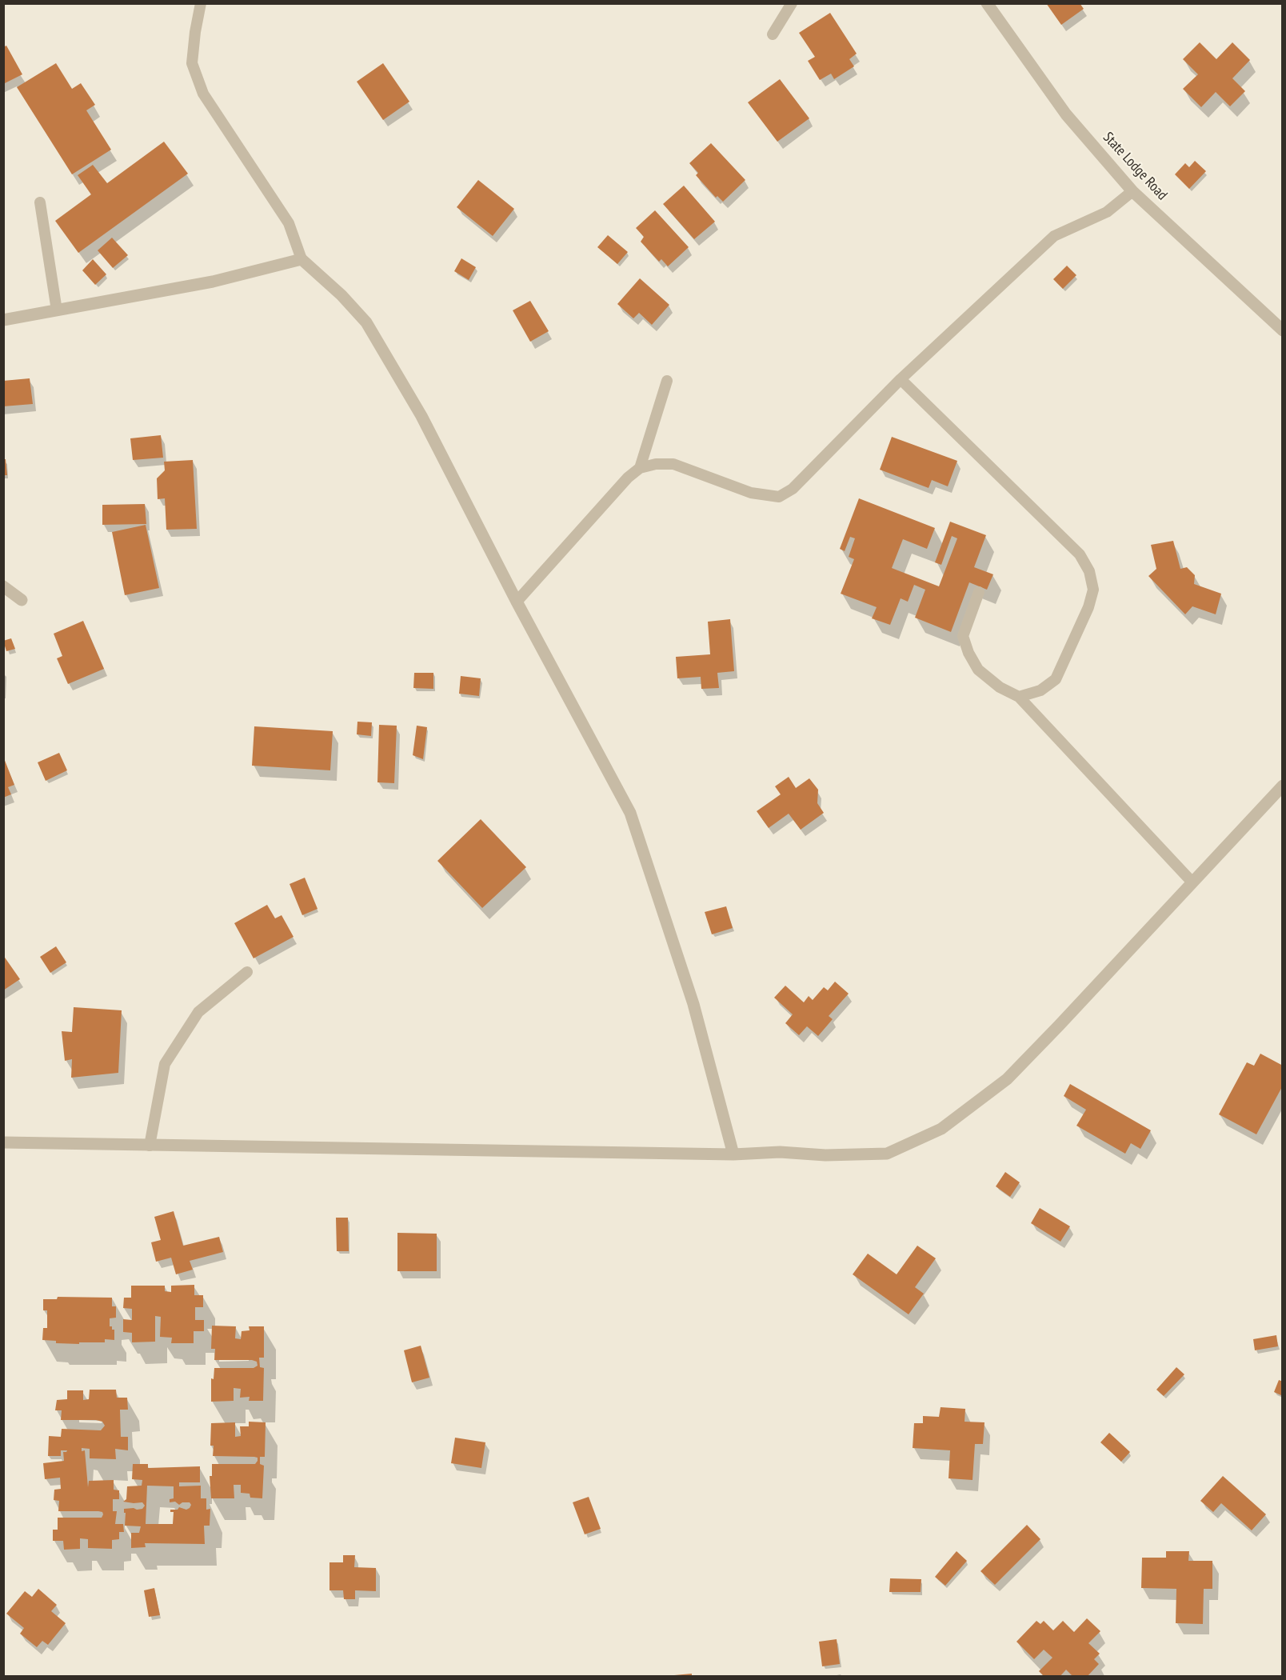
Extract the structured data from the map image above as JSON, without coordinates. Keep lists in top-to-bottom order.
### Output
{
  "streets": {
    "street": ["State Lodge Road"]
  }
}
